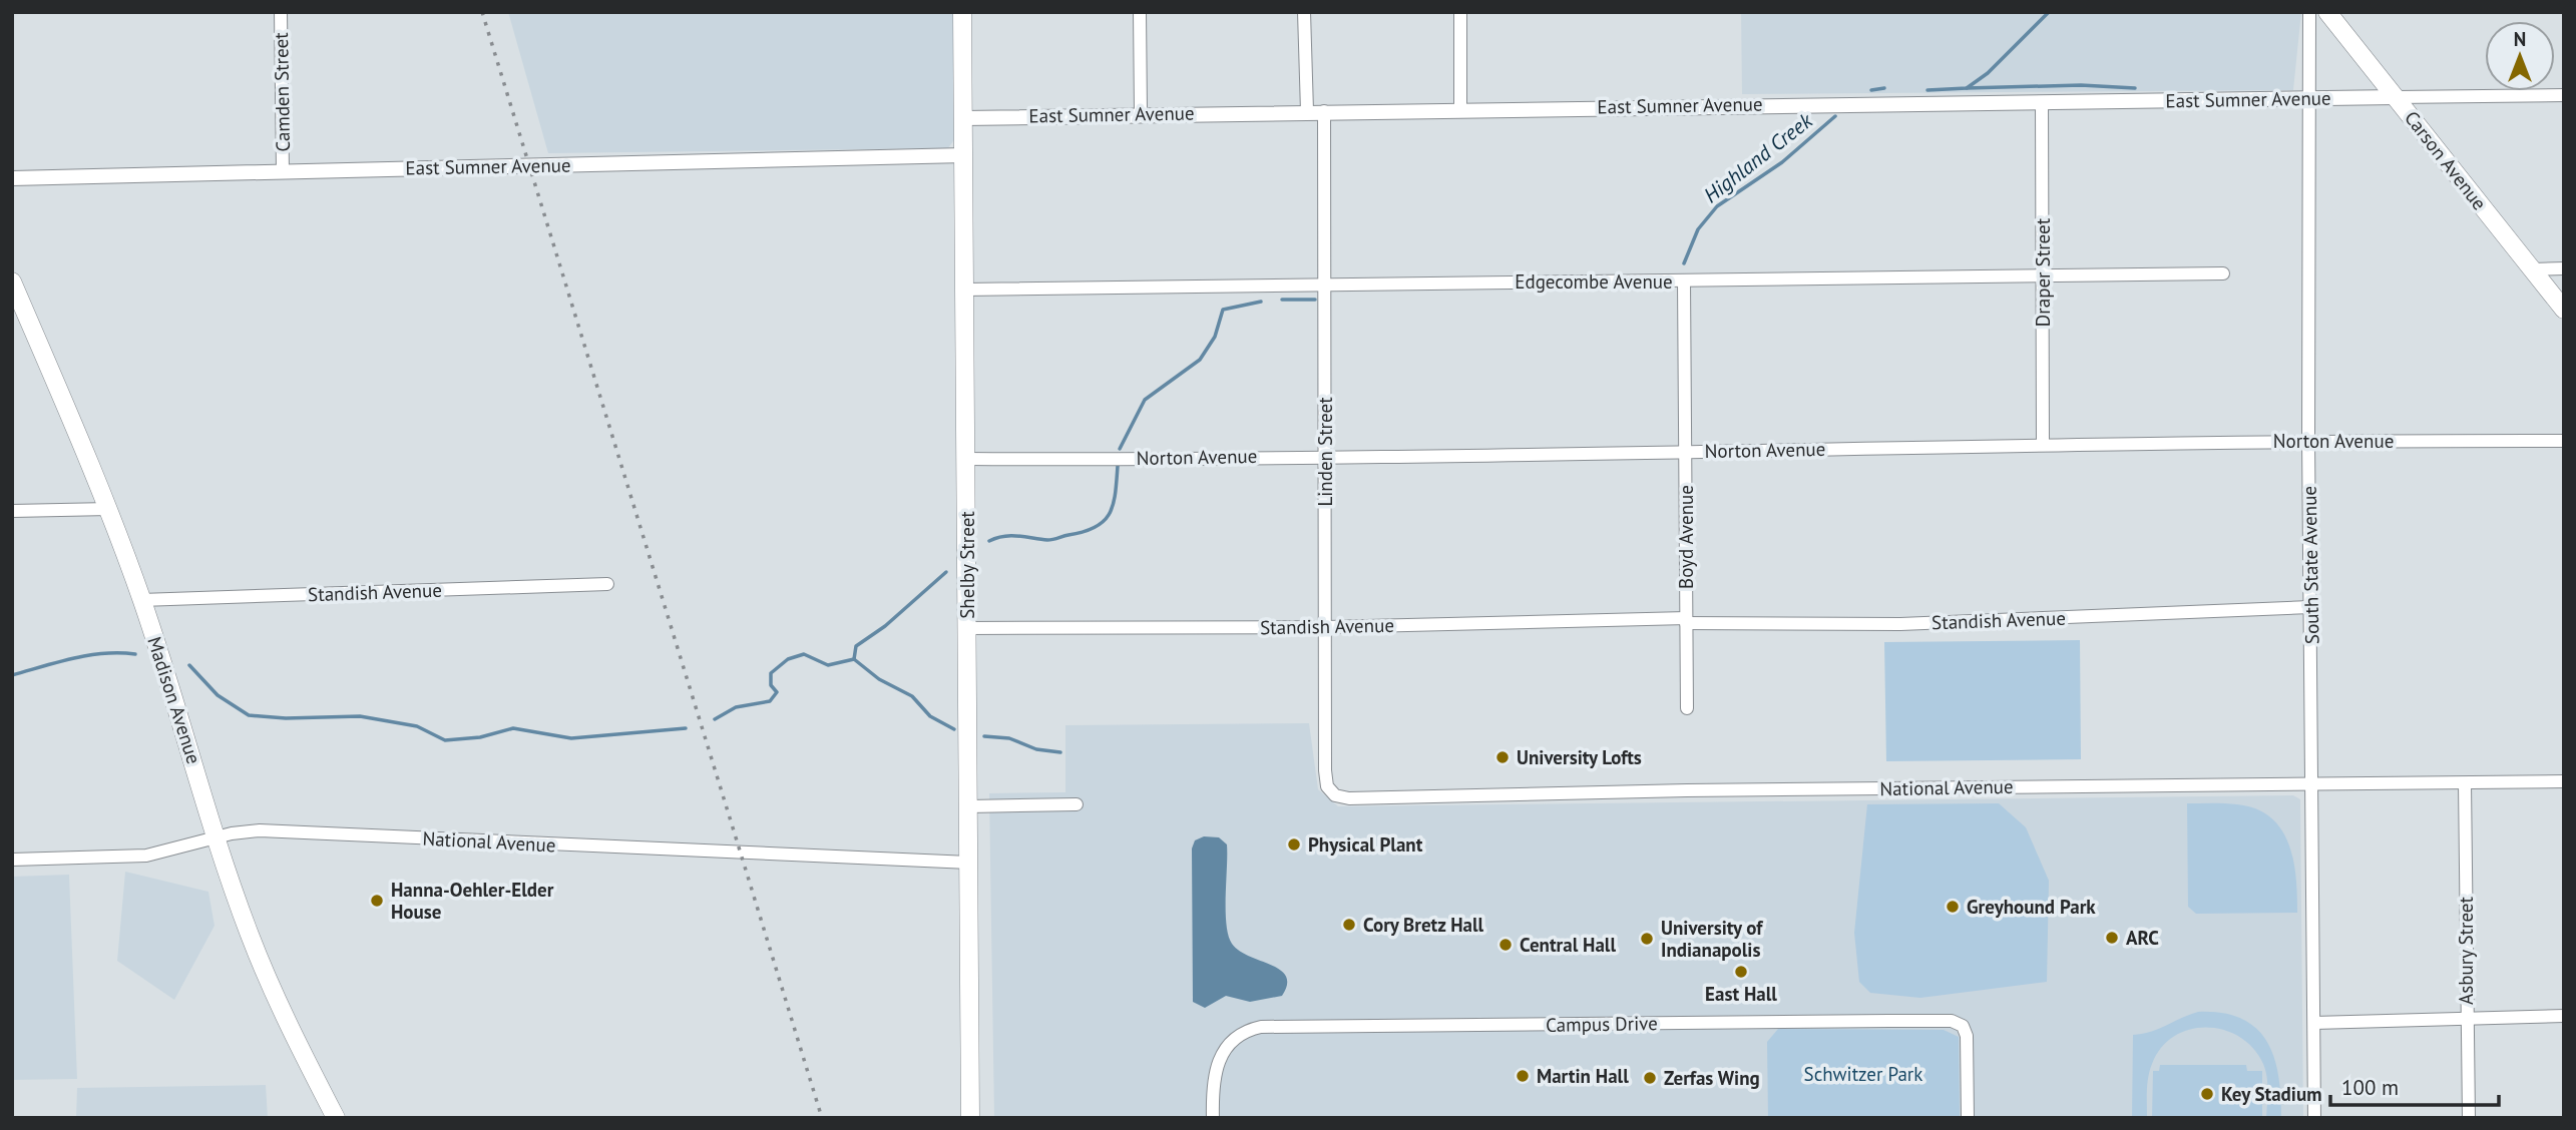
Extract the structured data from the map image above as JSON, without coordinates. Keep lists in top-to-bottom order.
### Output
{
  "streets": {
    "main road": ["Carson Avenue", "Shelby Street", "Madison Avenue"],
    "street": [
      "Camden Street",
      "East Sumner Avenue",
      "Draper Street",
      "Edgecombe Avenue",
      "Norton Avenue",
      "Linden Street",
      "Boyd Avenue",
      "South State Avenue",
      "Standish Avenue",
      "National Avenue",
      "Asbury Street",
      "Campus Drive"
    ]
  },
  "crossings": [
    ["Camden Street", "East Sumner Avenue"],
    ["East Sumner Avenue", "Carson Avenue"],
    ["East Sumner Avenue", "Draper Street"],
    ["East Sumner Avenue", "Linden Street"],
    ["East Sumner Avenue", "Shelby Street"],
    ["East Sumner Avenue", "South State Avenue"],
    ["Draper Street", "Edgecombe Avenue"],
    ["Draper Street", "Norton Avenue"],
    ["Edgecombe Avenue", "Linden Street"],
    ["Edgecombe Avenue", "Boyd Avenue"],
    ["Edgecombe Avenue", "Shelby Street"],
    ["Norton Avenue", "Linden Street"],
    ["Norton Avenue", "Boyd Avenue"],
    ["Norton Avenue", "Shelby Street"],
    ["Norton Avenue", "South State Avenue"],
    ["Linden Street", "Standish Avenue"],
    ["Linden Street", "National Avenue"],
    ["Boyd Avenue", "Standish Avenue"],
    ["Shelby Street", "Standish Avenue"],
    ["Shelby Street", "National Avenue"],
    ["South State Avenue", "Standish Avenue"],
    ["South State Avenue", "National Avenue"],
    ["Standish Avenue", "Madison Avenue"],
    ["Madison Avenue", "National Avenue"],
    ["National Avenue", "Asbury Street"]
  ],
  "water": ["Highland Creek"],
  "parks": ["Schwitzer Park"],
  "places": [
    "University Lofts",
    "Physical Plant",
    "Hanna-Oehler-Elder House",
    "Greyhound Park",
    "Cory Bretz Hall",
    "ARC",
    "University of Indianapolis",
    "Central Hall",
    "East Hall",
    "Martin Hall",
    "Zerfas Wing",
    "Key Stadium"
  ],
  "scale_bar": "100 m",
  "north": "top"
}
